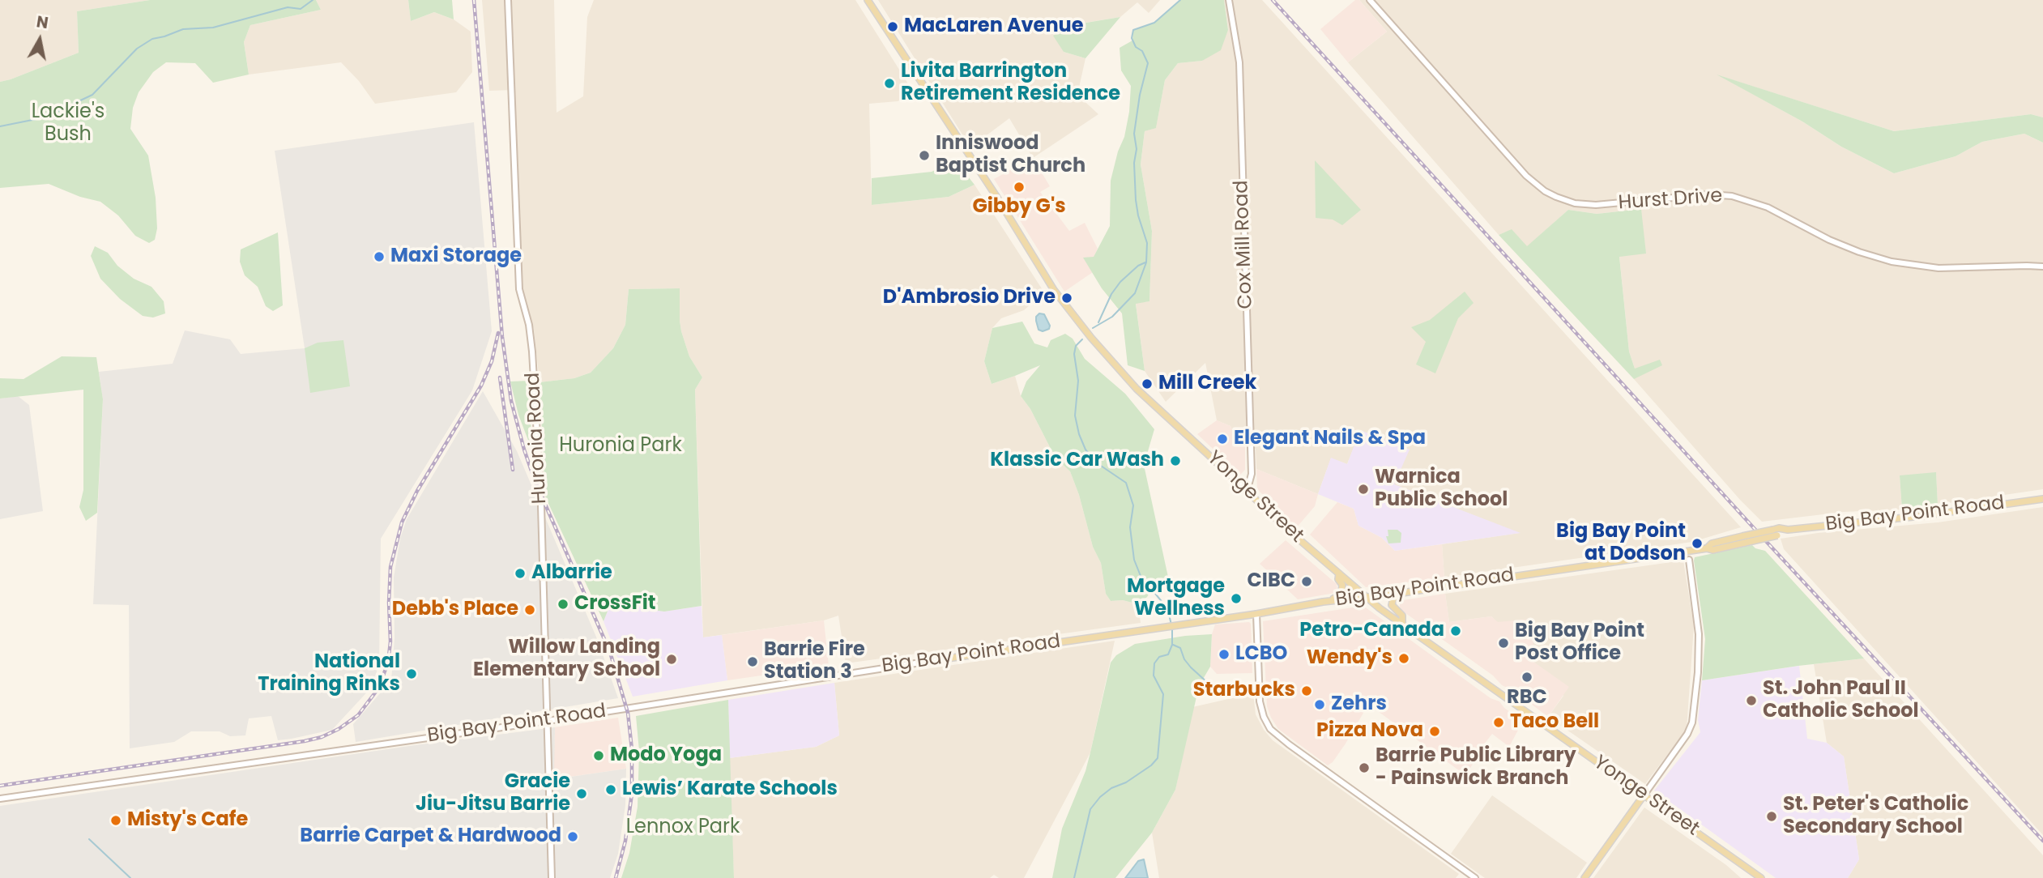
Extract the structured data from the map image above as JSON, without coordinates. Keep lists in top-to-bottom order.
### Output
{
  "streets": {
    "main road": ["Yonge Street", "Big Bay Point Road"],
    "street": ["Hurst Drive", "Cox Mill Road", "Huronia Road"]
  },
  "crossings": [
    ["Cox Mill Road", "Yonge Street"],
    ["Huronia Road", "Big Bay Point Road"],
    ["Yonge Street", "Big Bay Point Road"]
  ],
  "parks": ["Lackie's Bush", "Huronia Park", "Lennox Park"],
  "places": [
    "MacLaren Avenue",
    "Livita Barrington Retirement Residence",
    "Inniswood Baptist Church",
    "Gibby G's",
    "Maxi Storage",
    "D'Ambrosio Drive",
    "Mill Creek",
    "Elegant Nails & Spa",
    "Klassic Car Wash",
    "Warnica Public School",
    "Big Bay Point at Dodson",
    "Albarrie",
    "CIBC",
    "Mortgage Wellness",
    "CrossFit",
    "Debb's Place",
    "Petro-Canada",
    "Big Bay Point Post Office",
    "LCBO",
    "Wendy's",
    "Willow Landing Elementary School",
    "Barrie Fire Station 3",
    "National Training Rinks",
    "RBC",
    "Starbucks",
    "St. John Paul II Catholic School",
    "Zehrs",
    "Taco Bell",
    "Pizza Nova",
    "Modo Yoga",
    "Barrie Public Library - Painswick Branch",
    "Lewis’ Karate Schools",
    "Gracie Jiu-Jitsu Barrie",
    "St. Peter's Catholic Secondary School",
    "Misty's Cafe",
    "Barrie Carpet & Hardwood"
  ],
  "north": "top"
}
